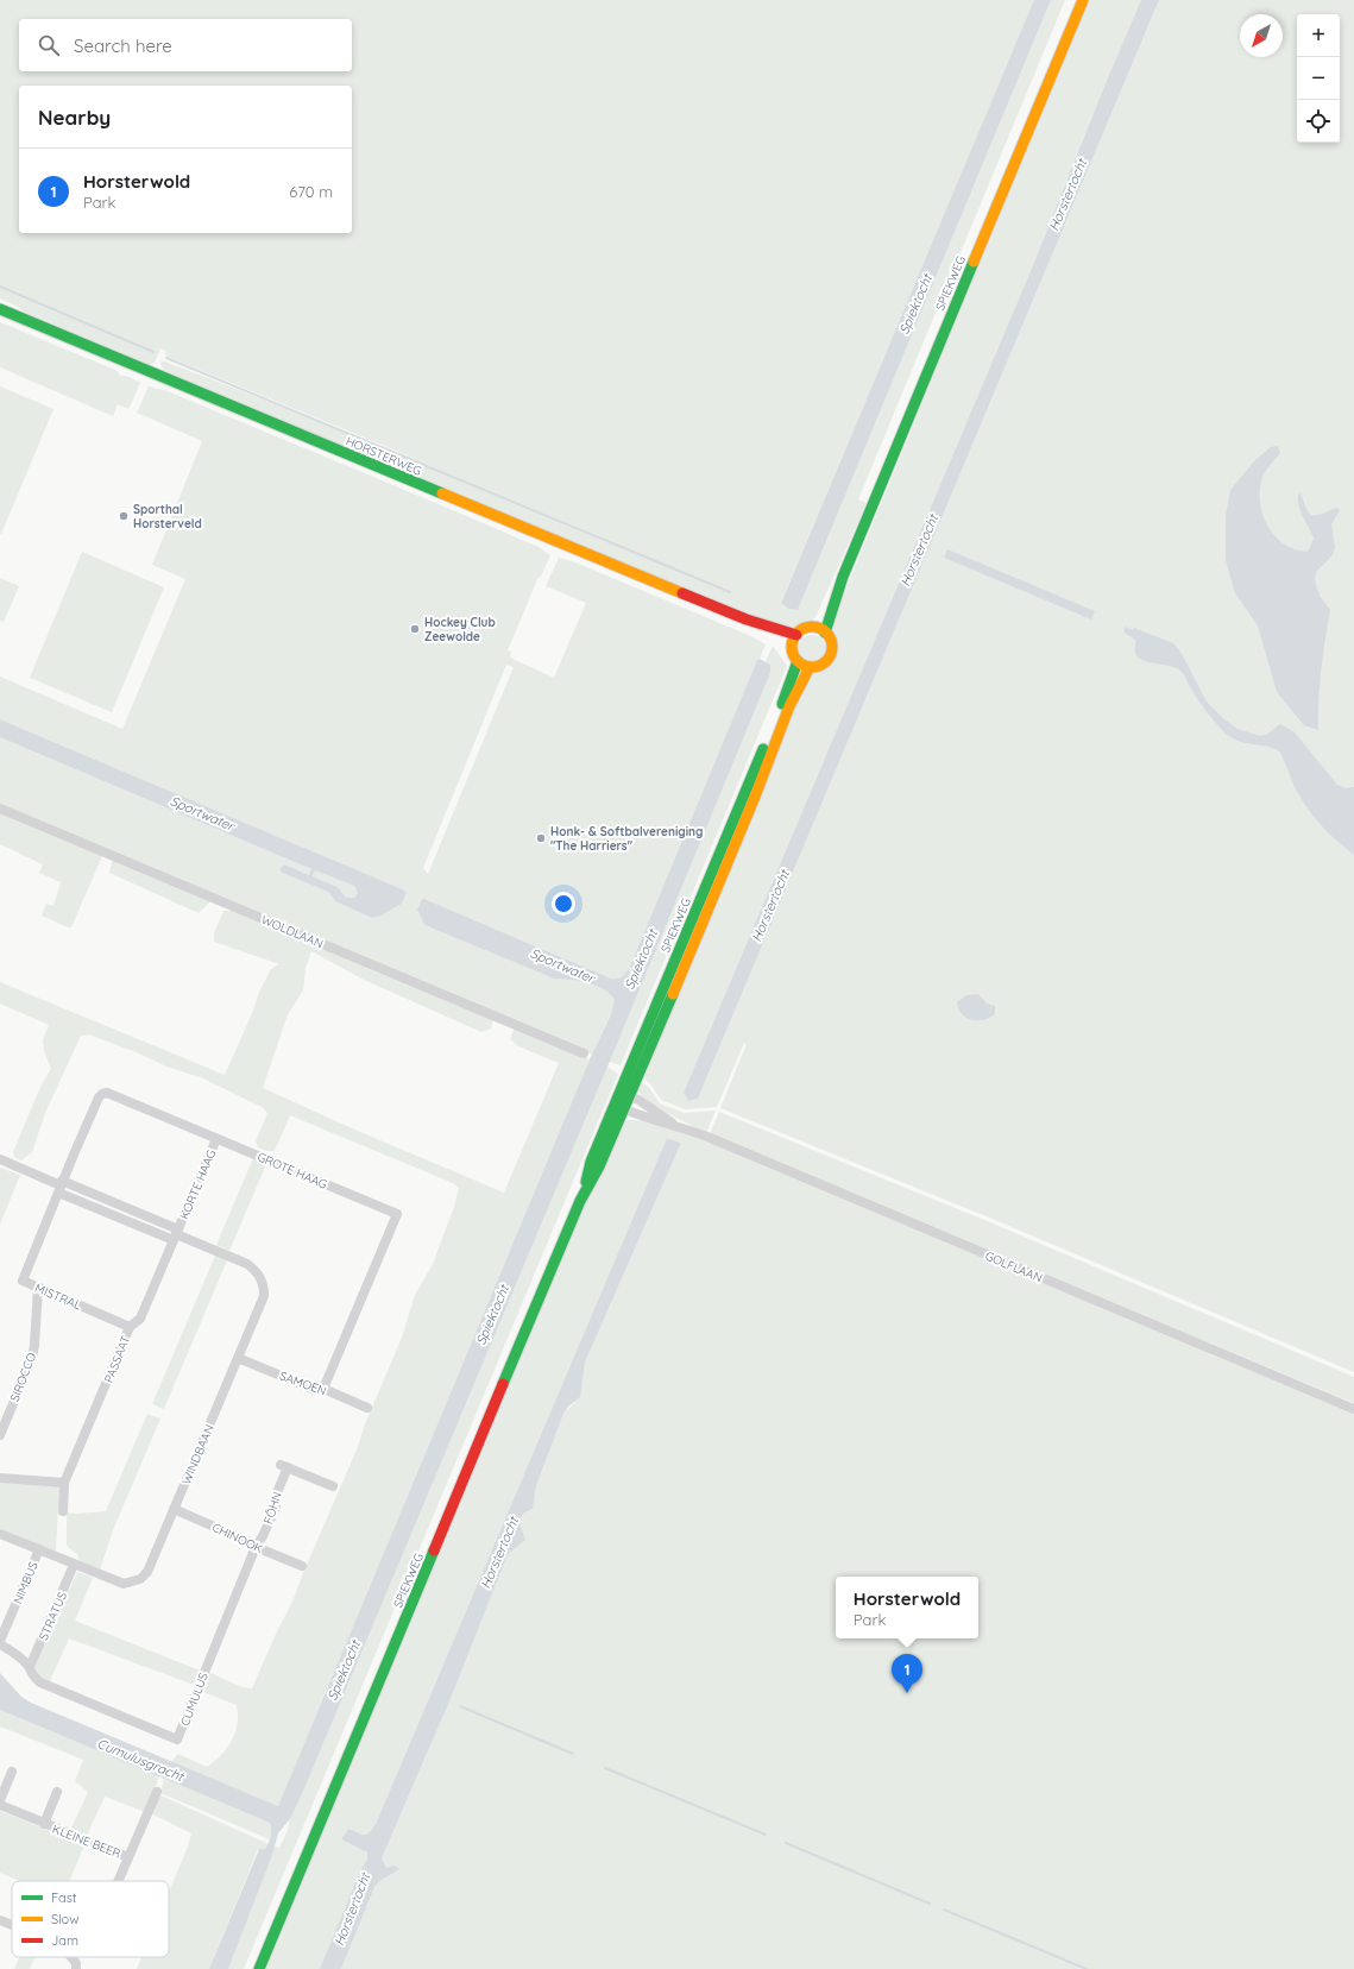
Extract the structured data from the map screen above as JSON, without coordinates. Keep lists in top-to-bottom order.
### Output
{
  "streets": {
    "main road": ["SPIEKWEG", "HORSTERWEG"],
    "street": [
      "WOLDLAAN",
      "GROTE HAAG",
      "KORTE HAAG",
      "GOLFLAAN",
      "MISTRAL",
      "PASSAAT",
      "SIROCCO",
      "SAMOEN",
      "WINDBAAN",
      "FÖHN",
      "CHINOOK",
      "NIMBUS",
      "STRATUS",
      "CUMULUS",
      "KLEINE BEER"
    ]
  },
  "crossings": [
    ["SPIEKWEG", "HORSTERWEG"],
    ["SPIEKWEG", "GOLFLAAN"],
    ["GROTE HAAG", "KORTE HAAG"],
    ["GROTE HAAG", "MISTRAL"],
    ["GROTE HAAG", "SAMOEN"],
    ["GROTE HAAG", "WINDBAAN"],
    ["KORTE HAAG", "PASSAAT"],
    ["KORTE HAAG", "WINDBAAN"],
    ["MISTRAL", "PASSAAT"],
    ["MISTRAL", "SIROCCO"],
    ["MISTRAL", "WINDBAAN"],
    ["PASSAAT", "WINDBAAN"],
    ["SAMOEN", "WINDBAAN"],
    ["WINDBAAN", "CHINOOK"],
    ["WINDBAAN", "NIMBUS"],
    ["WINDBAAN", "STRATUS"],
    ["FÖHN", "CHINOOK"],
    ["FÖHN", "CUMULUS"],
    ["CHINOOK", "CUMULUS"],
    ["NIMBUS", "CUMULUS"],
    ["STRATUS", "CUMULUS"]
  ],
  "water": [
    "Horstertocht",
    "Spiektocht",
    "Sportwater",
    "Cumulusgracht"
  ],
  "places": ["Sporthal Horsterveld", "Hockey Club Zeewolde", "Honk- & Softbalvereniging \"The Harriers\""],
  "legend": ["Fast", "Slow", "Jam"],
  "north": "bottom left",
  "page": {
    "map_buttons": ["+", "−"],
    "search": "Search here",
    "heading": "Nearby",
    "list": [
      {
        "mark": "1",
        "name": "Horsterwold",
        "note": "Park",
        "value": "670 m"
      }
    ],
    "popup": ["Horsterwold", "Park"],
    "pins": "1"
  }
}
